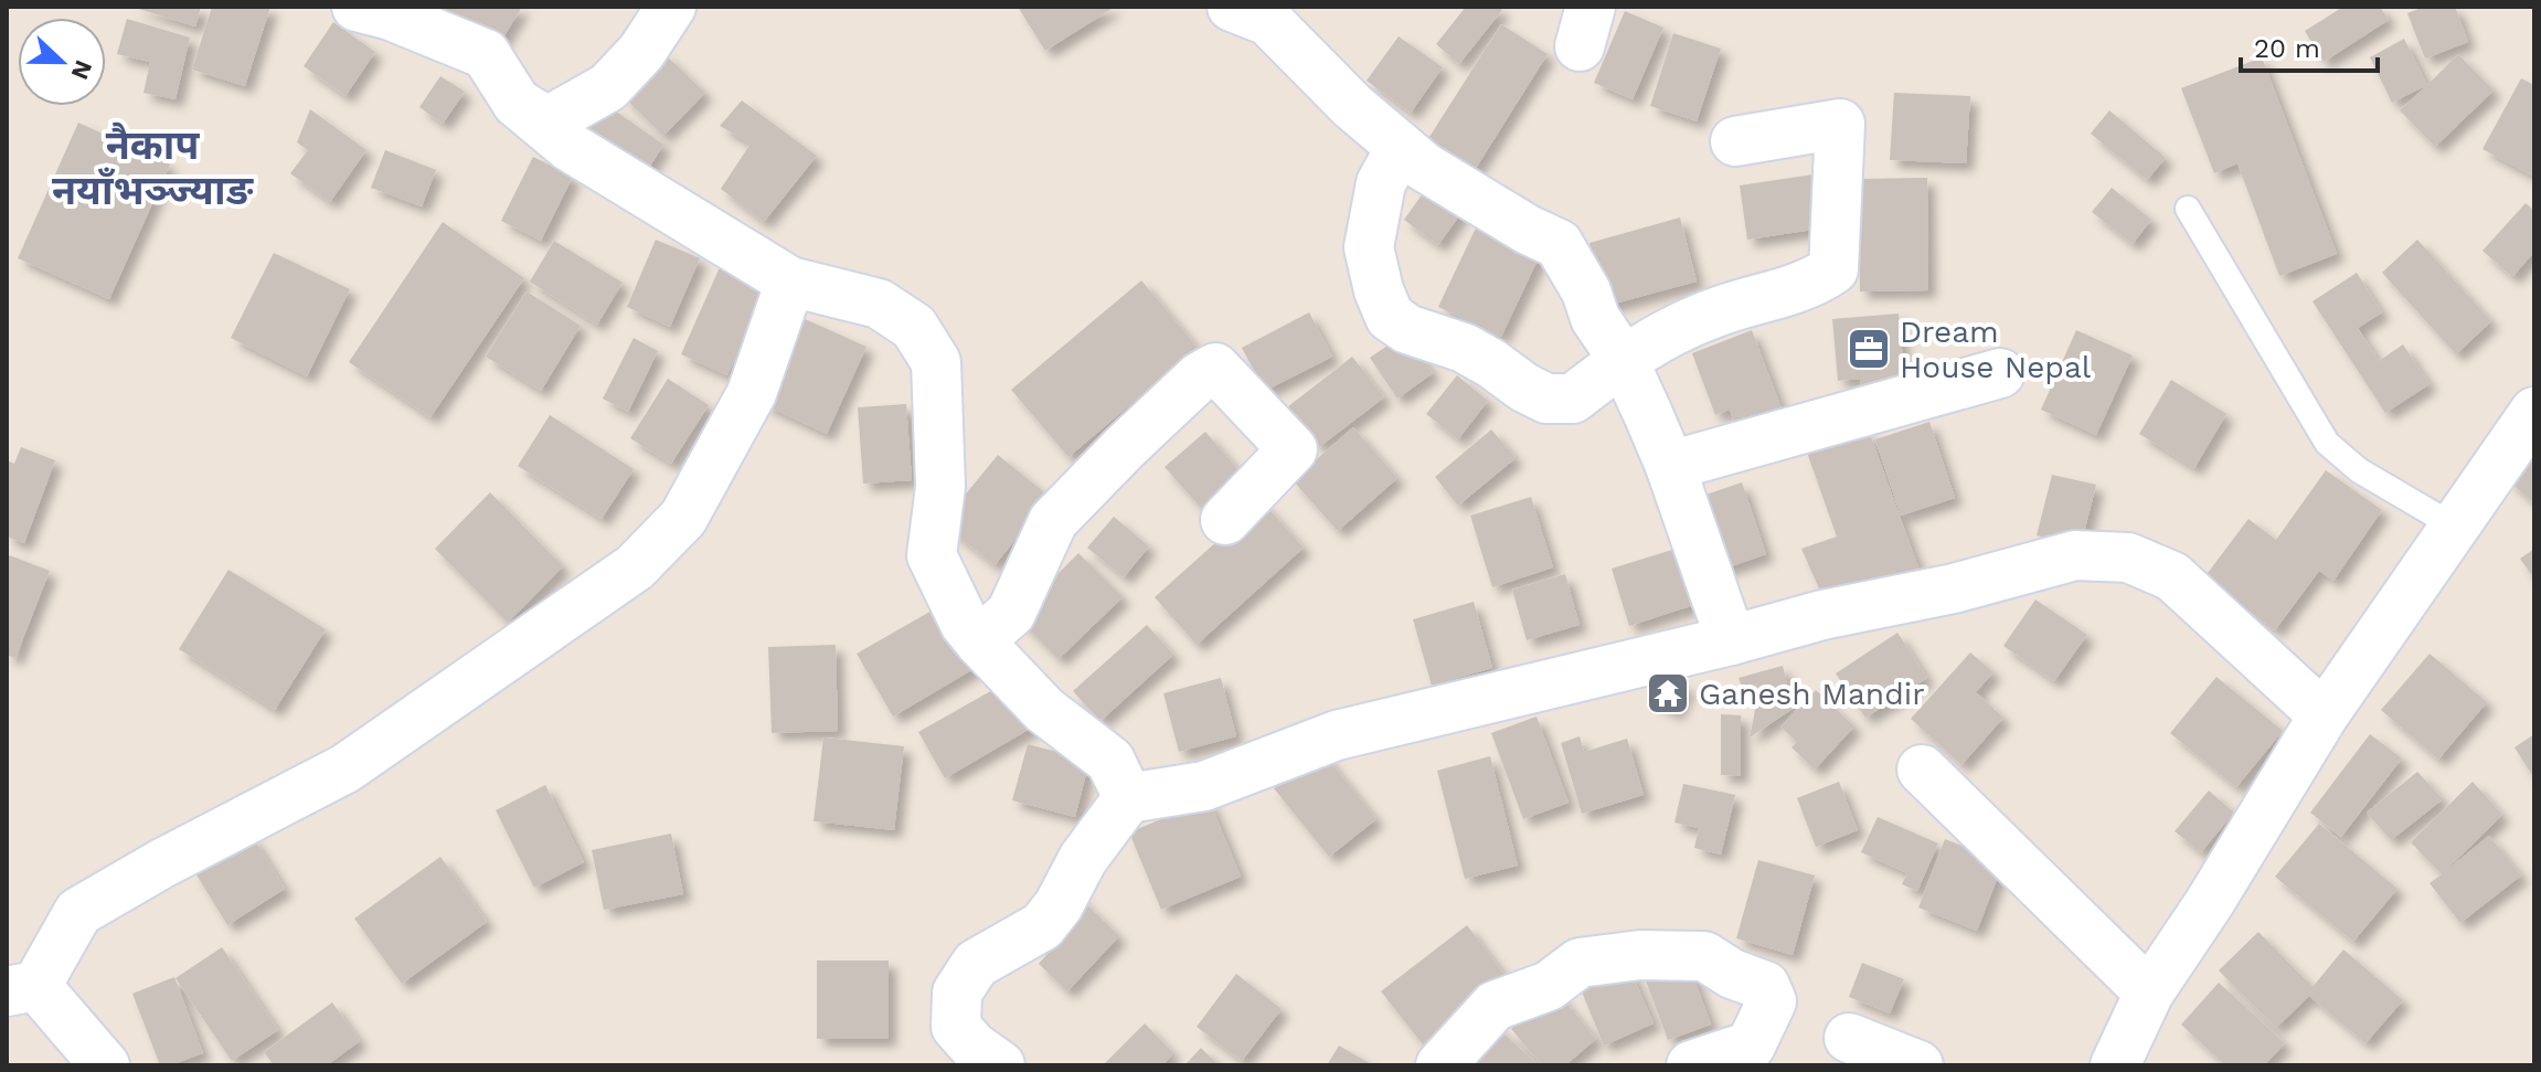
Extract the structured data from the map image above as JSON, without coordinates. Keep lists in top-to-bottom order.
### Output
{
  "districts": ["नैकाप नयाँभञ्ज्याङ"],
  "places": {
    "office": ["Dream House Nepal"],
    "temple": ["Ganesh Mandir"]
  },
  "scale_bar": "20 m",
  "north": "right"
}
